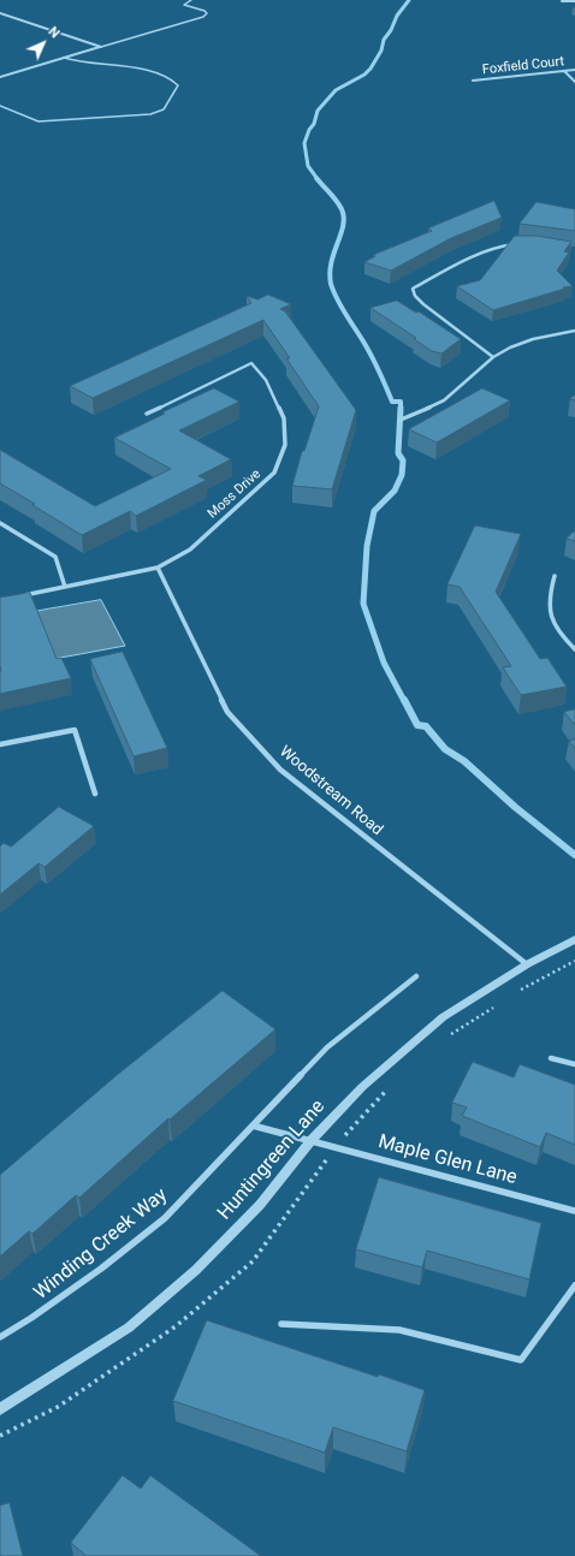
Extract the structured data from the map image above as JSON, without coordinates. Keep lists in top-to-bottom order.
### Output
{
  "streets": {
    "street": [
      "Foxfield Court",
      "Moss Drive",
      "Woodstream Road",
      "Huntingreen Lane",
      "Maple Glen Lane",
      "Winding Creek Way"
    ]
  },
  "crossings": [
    ["Moss Drive", "Woodstream Road"],
    ["Woodstream Road", "Huntingreen Lane"],
    ["Huntingreen Lane", "Maple Glen Lane"]
  ],
  "north": "top right"
}
